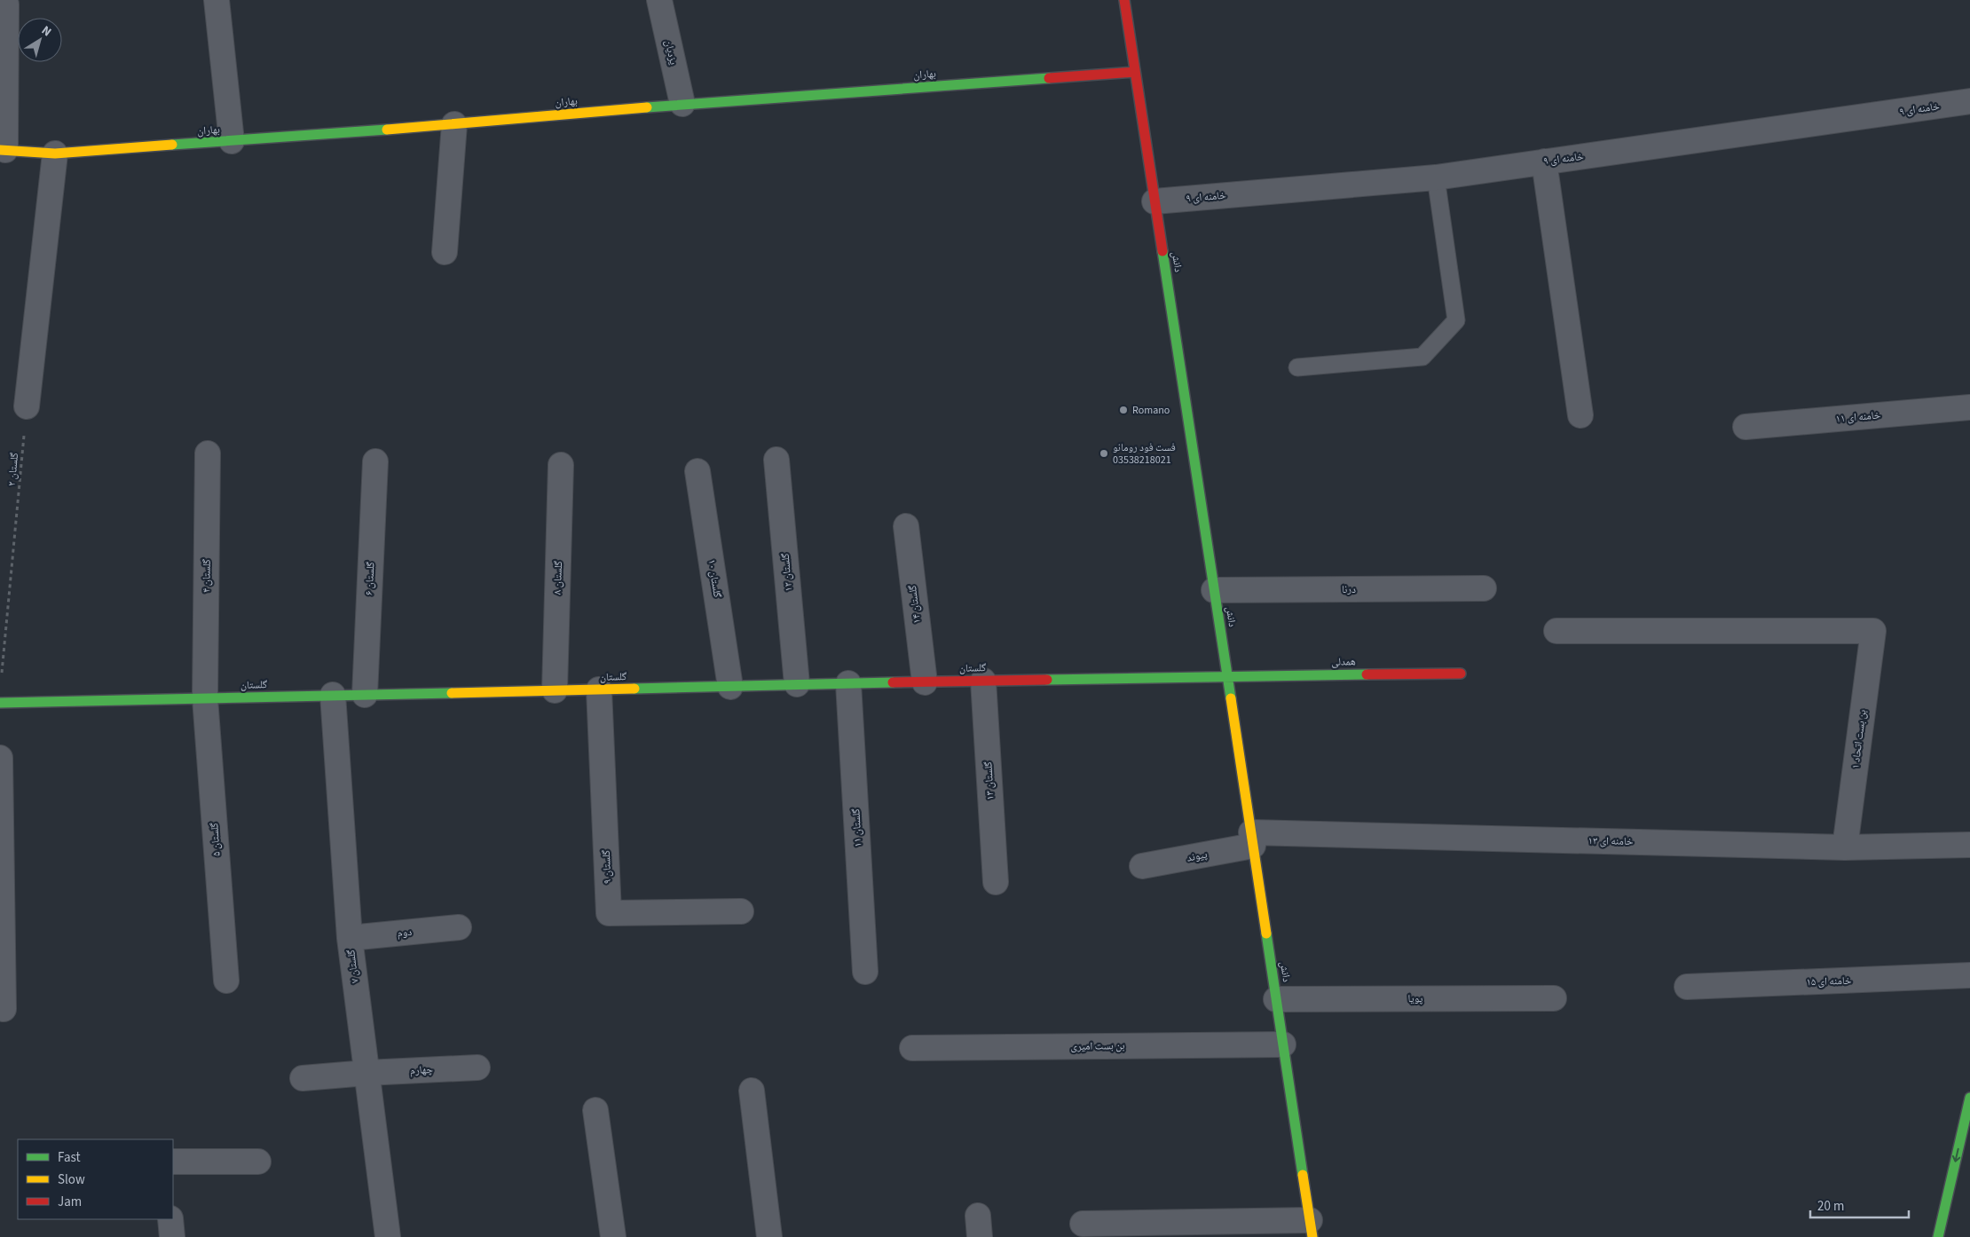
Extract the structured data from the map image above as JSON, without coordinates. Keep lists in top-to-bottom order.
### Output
{
  "streets": {
    "street": [
      "یزدیان",
      "بهاران",
      "خامنه ای ۹",
      "دانش",
      "خامنه ای ۱۱",
      "گلستان ۱۲",
      "گلستان ۴",
      "گلستان ۸",
      "گلستان ۶",
      "گلستان ۱۰",
      "درنا",
      "گلستان ۱۴",
      "همدلی",
      "گلستان",
      "بن بست اتحاد ۱",
      "گلستان ۱۳",
      "گلستان ۱۱",
      "گلستان ۵",
      "خامنه ای ۱۳",
      "پیوند",
      "گلستان ۹",
      "دوم",
      "گلستان ۷",
      "خامنه ای ۱۵",
      "پویا",
      "بن بست امیری",
      "چهارم"
    ],
    "path": ["گلستان ۲"]
  },
  "crossings": [
    ["یزدیان", "بهاران"],
    ["بهاران", "دانش"],
    ["خامنه ای ۹", "دانش"],
    ["دانش", "درنا"],
    ["دانش", "همدلی"],
    ["دانش", "گلستان"],
    ["دانش", "خامنه ای ۱۳"],
    ["دانش", "پیوند"],
    ["دانش", "پویا"],
    ["دانش", "بن بست امیری"],
    ["گلستان ۱۲", "گلستان"],
    ["گلستان ۴", "گلستان"],
    ["گلستان ۴", "گلستان ۵"],
    ["گلستان ۸", "گلستان"],
    ["گلستان ۶", "گلستان"],
    ["گلستان ۱۰", "گلستان"],
    ["گلستان ۱۴", "گلستان"],
    ["همدلی", "گلستان"],
    ["گلستان", "گلستان ۱۳"],
    ["گلستان", "گلستان ۱۱"],
    ["گلستان", "گلستان ۵"],
    ["گلستان", "گلستان ۹"],
    ["گلستان", "گلستان ۷"],
    ["بن بست اتحاد ۱", "خامنه ای ۱۳"],
    ["خامنه ای ۱۳", "پیوند"],
    ["دوم", "گلستان ۷"],
    ["گلستان ۷", "چهارم"]
  ],
  "places": ["Romano", "فست فود رومانو 03538218021"],
  "legend": ["Fast", "Slow", "Jam"],
  "scale_bar": "20 m",
  "north": "top right"
}
